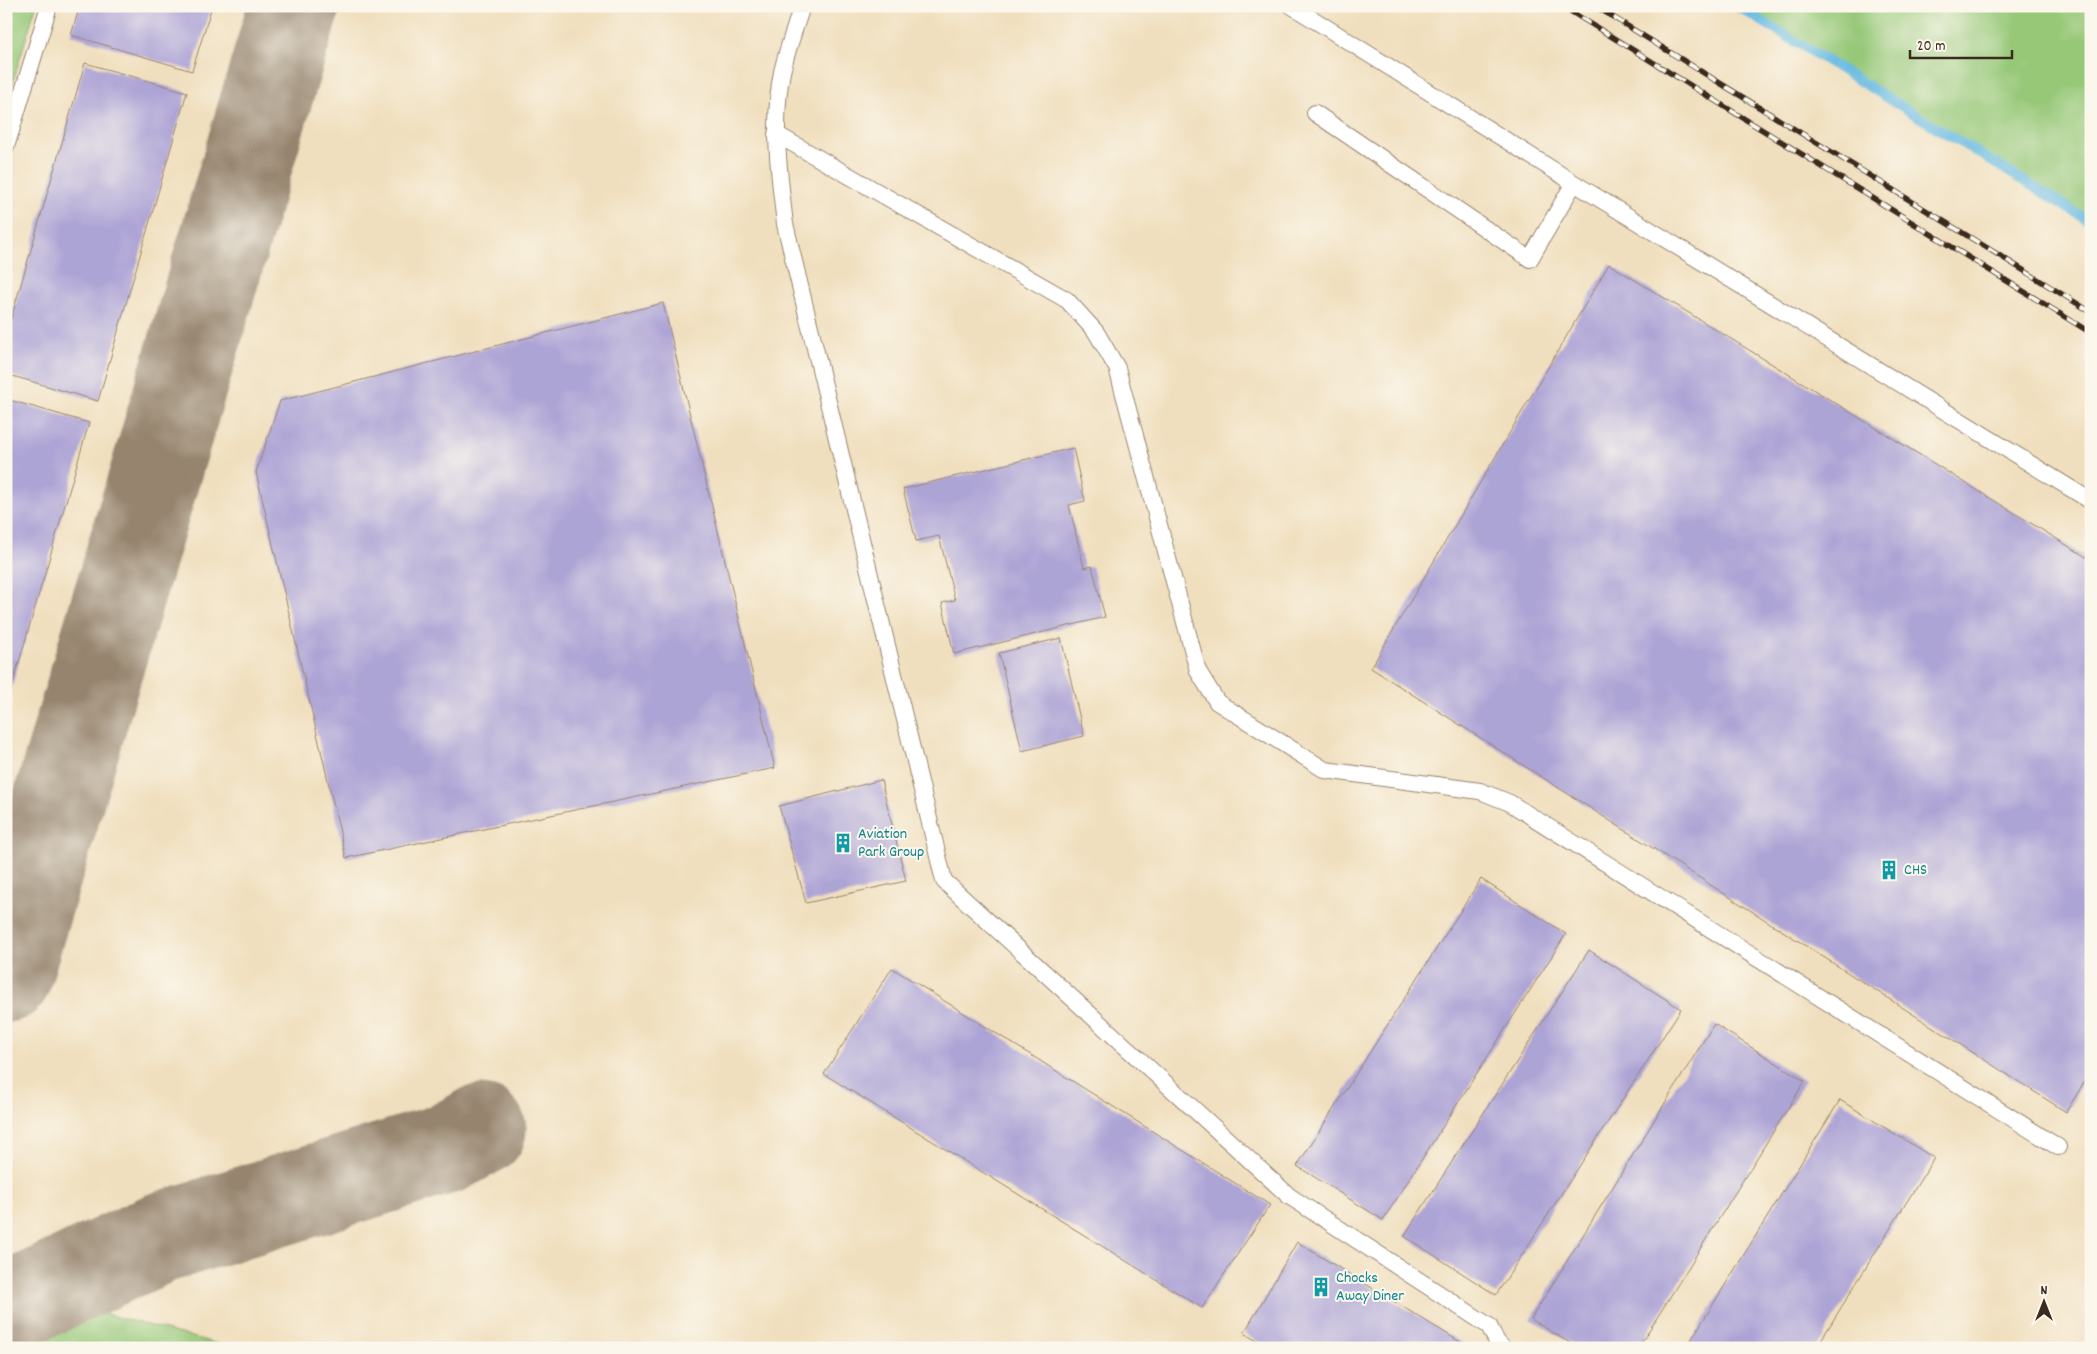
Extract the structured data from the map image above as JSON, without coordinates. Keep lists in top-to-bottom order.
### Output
{
  "places": {
    "building": ["Aviation Park Group", "CHS", "Chocks Away Diner"]
  },
  "scale_bar": "20 m",
  "north": "top"
}
